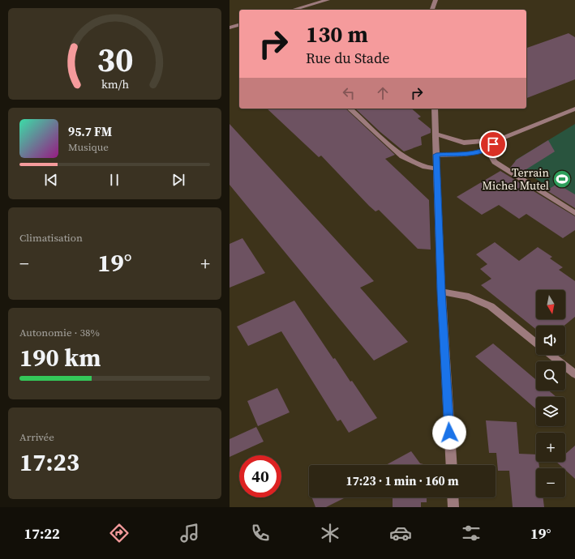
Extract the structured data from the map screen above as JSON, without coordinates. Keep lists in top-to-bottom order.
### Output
{
  "places": {
    "sports": ["Terrain Michel Mutel"]
  },
  "north": "bottom",
  "page": {
    "turn": ["130 m", "Rue du Stade"],
    "song": ["95.7 FM", "Musique"],
    "tile": [
      "Climatisation",
      ["Autonomie · 38%", "190 km"],
      ["Arrivée", "17:23"]
    ],
    "heat": ["−", "19°", "+"],
    "map_buttons": ["+", "−"],
    "limit": "40",
    "trip": "17:23 · 1 min · 160 m",
    "tabs": ["17:22", "19°"],
    "gauge": ["30", "km/h"]
  }
}
